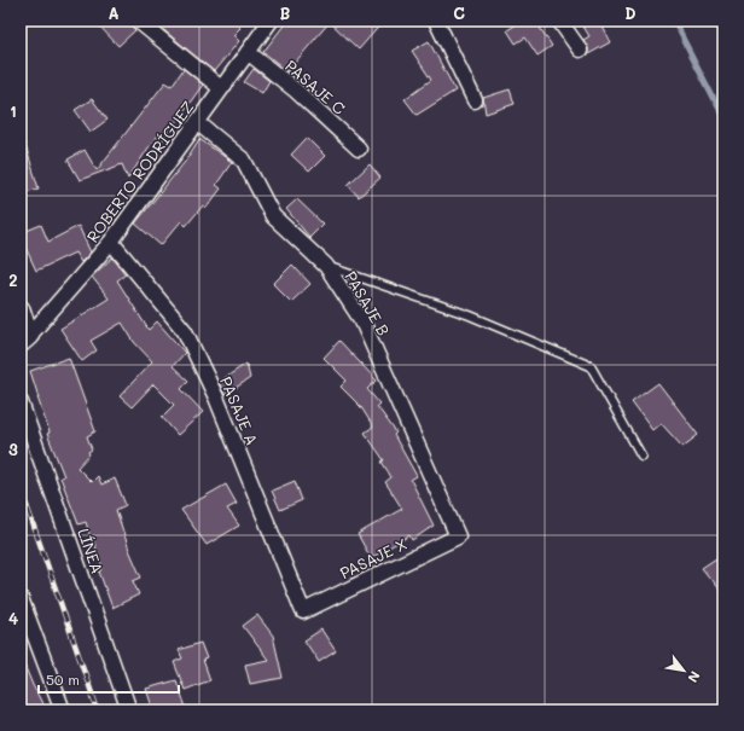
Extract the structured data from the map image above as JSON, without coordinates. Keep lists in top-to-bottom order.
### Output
{
  "streets": {
    "street": [
      "PASAJE C",
      "ROBERTO RODRÍGUEZ",
      "PASAJE B",
      "PASAJE A",
      "LÍNEA",
      "PASAJE X"
    ]
  },
  "crossings": [
    ["PASAJE C", "ROBERTO RODRÍGUEZ"],
    ["ROBERTO RODRÍGUEZ", "PASAJE B"],
    ["ROBERTO RODRÍGUEZ", "PASAJE A"],
    ["PASAJE B", "PASAJE X"],
    ["PASAJE A", "PASAJE X"]
  ],
  "scale_bar": "50 m",
  "north": "bottom right",
  "grid": {
    "columns": [
      "A",
      "B",
      "C",
      "D"
    ],
    "rows": [
      "1",
      "2",
      "3",
      "4"
    ]
  }
}
